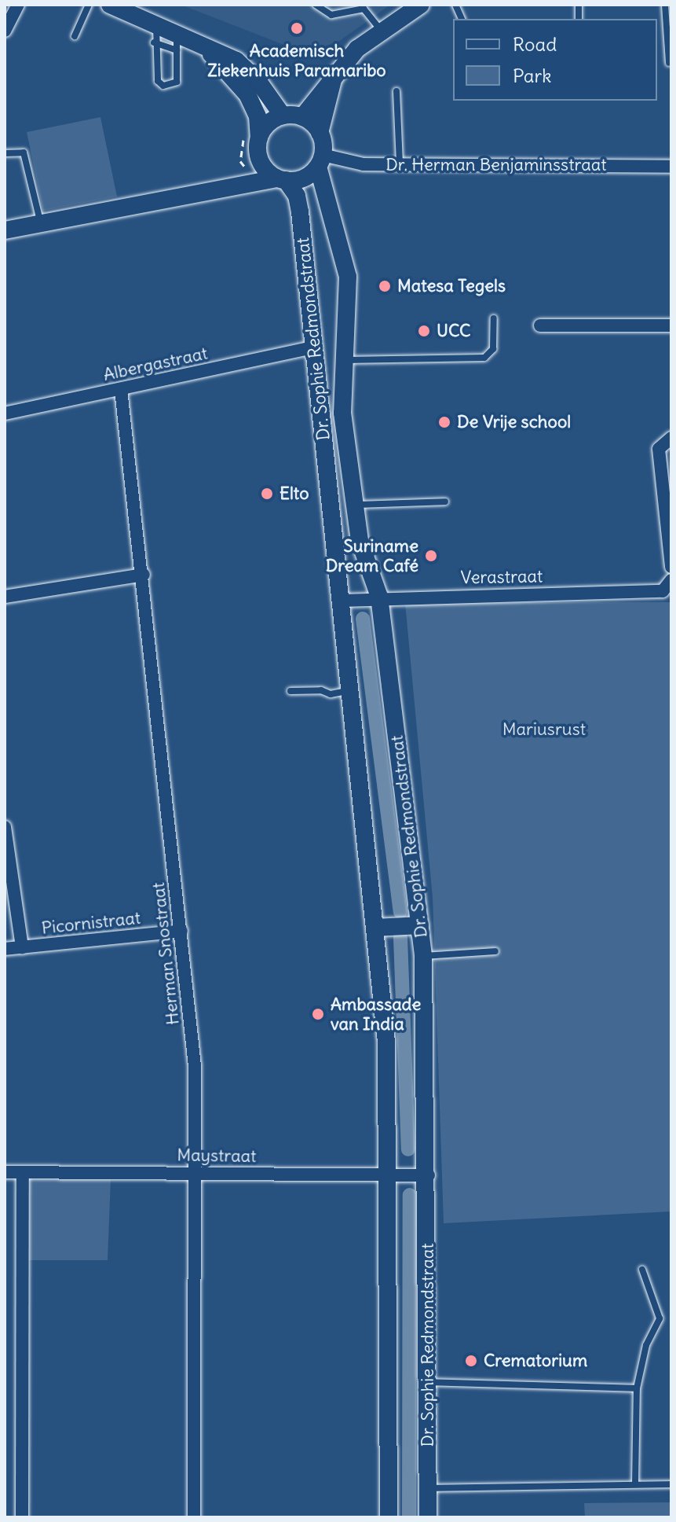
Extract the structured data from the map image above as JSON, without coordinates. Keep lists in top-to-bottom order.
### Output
{
  "streets": {
    "street": [
      "Dr. Herman Benjaminsstraat",
      "Dr. Sophie Redmondstraat",
      "Albergastraat",
      "Verastraat",
      "Picornistraat",
      "Herman Snostraat",
      "Maystraat"
    ]
  },
  "crossings": [
    ["Dr. Herman Benjaminsstraat", "Dr. Sophie Redmondstraat"],
    ["Dr. Sophie Redmondstraat", "Albergastraat"],
    ["Dr. Sophie Redmondstraat", "Verastraat"],
    ["Dr. Sophie Redmondstraat", "Maystraat"],
    ["Albergastraat", "Herman Snostraat"],
    ["Picornistraat", "Herman Snostraat"],
    ["Herman Snostraat", "Maystraat"]
  ],
  "parks": ["Mariusrust"],
  "places": [
    "Academisch Ziekenhuis Paramaribo",
    "Matesa Tegels",
    "UCC",
    "De Vrije school",
    "Elto",
    "Suriname Dream Café",
    "Ambassade van India",
    "Crematorium"
  ],
  "legend": ["Road", "Park"]
}
